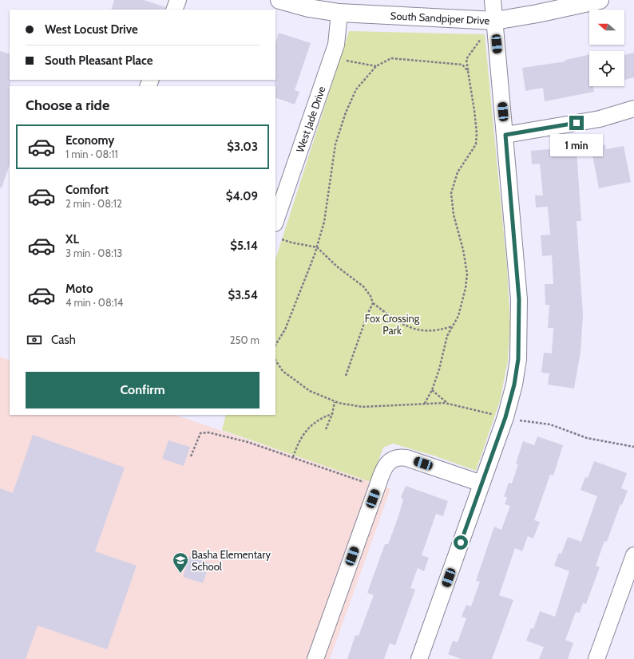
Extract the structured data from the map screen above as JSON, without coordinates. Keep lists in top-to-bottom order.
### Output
{
  "streets": {
    "street": ["South Sandpiper Drive", "West Jade Drive"]
  },
  "crossings": [
    ["South Sandpiper Drive", "West Jade Drive"]
  ],
  "parks": ["Fox Crossing Park"],
  "places": {
    "school or university": ["Basha Elementary School"]
  },
  "north": "left",
  "page": {
    "banner": ["West Locust Drive", "South Pleasant Place"],
    "heading": "Choose a ride",
    "list": [
      {
        "name": "Economy",
        "note": "1 min · 08:11",
        "value": "$3.03"
      },
      {
        "name": "Comfort",
        "note": "2 min · 08:12",
        "value": "$4.09"
      },
      {
        "name": "XL",
        "note": "3 min · 08:13",
        "value": "$5.14"
      },
      {
        "name": "Moto",
        "note": "4 min · 08:14",
        "value": "$3.54"
      }
    ],
    "bubble": "1 min",
    "pay": ["Cash", "250 m"],
    "buttons": "Confirm"
  }
}
